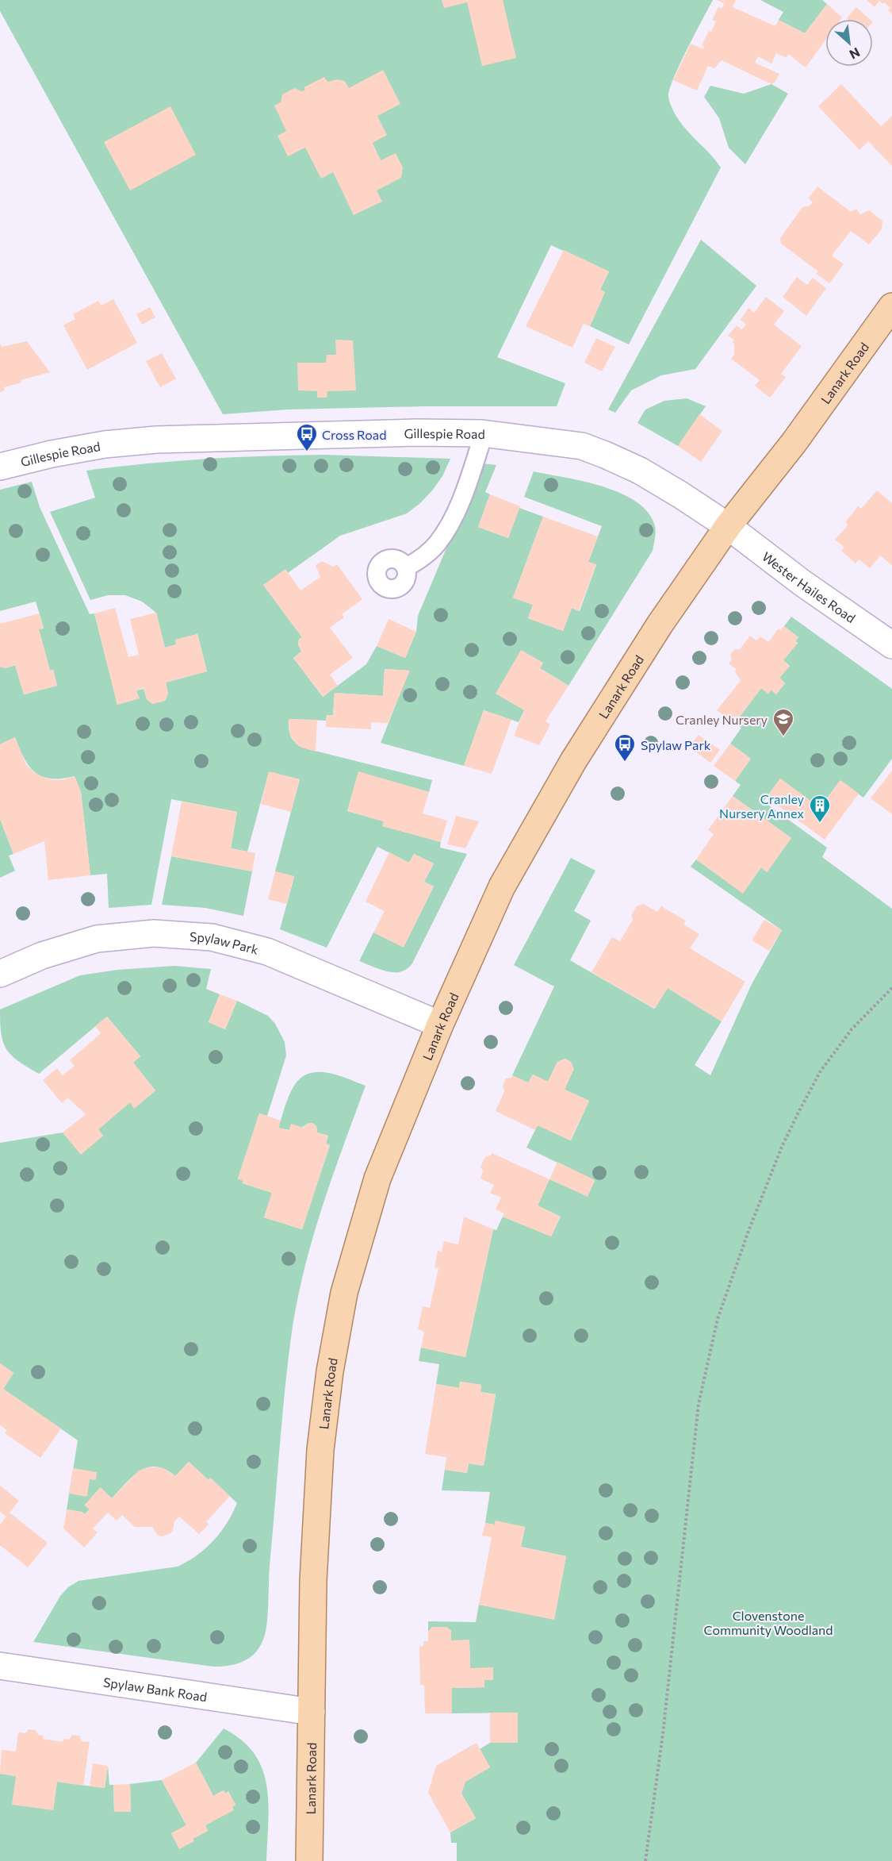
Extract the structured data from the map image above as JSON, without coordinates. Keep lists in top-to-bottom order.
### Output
{
  "streets": {
    "main road": [
      "Lanark Road",
      "Gillespie Road",
      "Wester Hailes Road",
      "Spylaw Park",
      "Spylaw Bank Road"
    ]
  },
  "crossings": [
    ["Lanark Road", "Gillespie Road"],
    ["Lanark Road", "Wester Hailes Road"],
    ["Lanark Road", "Spylaw Park"],
    ["Lanark Road", "Spylaw Bank Road"],
    ["Gillespie Road", "Wester Hailes Road"]
  ],
  "parks": ["Clovenstone Community Woodland"],
  "places": {
    "bus stop": ["Cross Road", "Spylaw Park"],
    "school or university": ["Cranley Nursery"],
    "building": ["Cranley Nursery Annex"]
  },
  "north": "bottom right"
}
